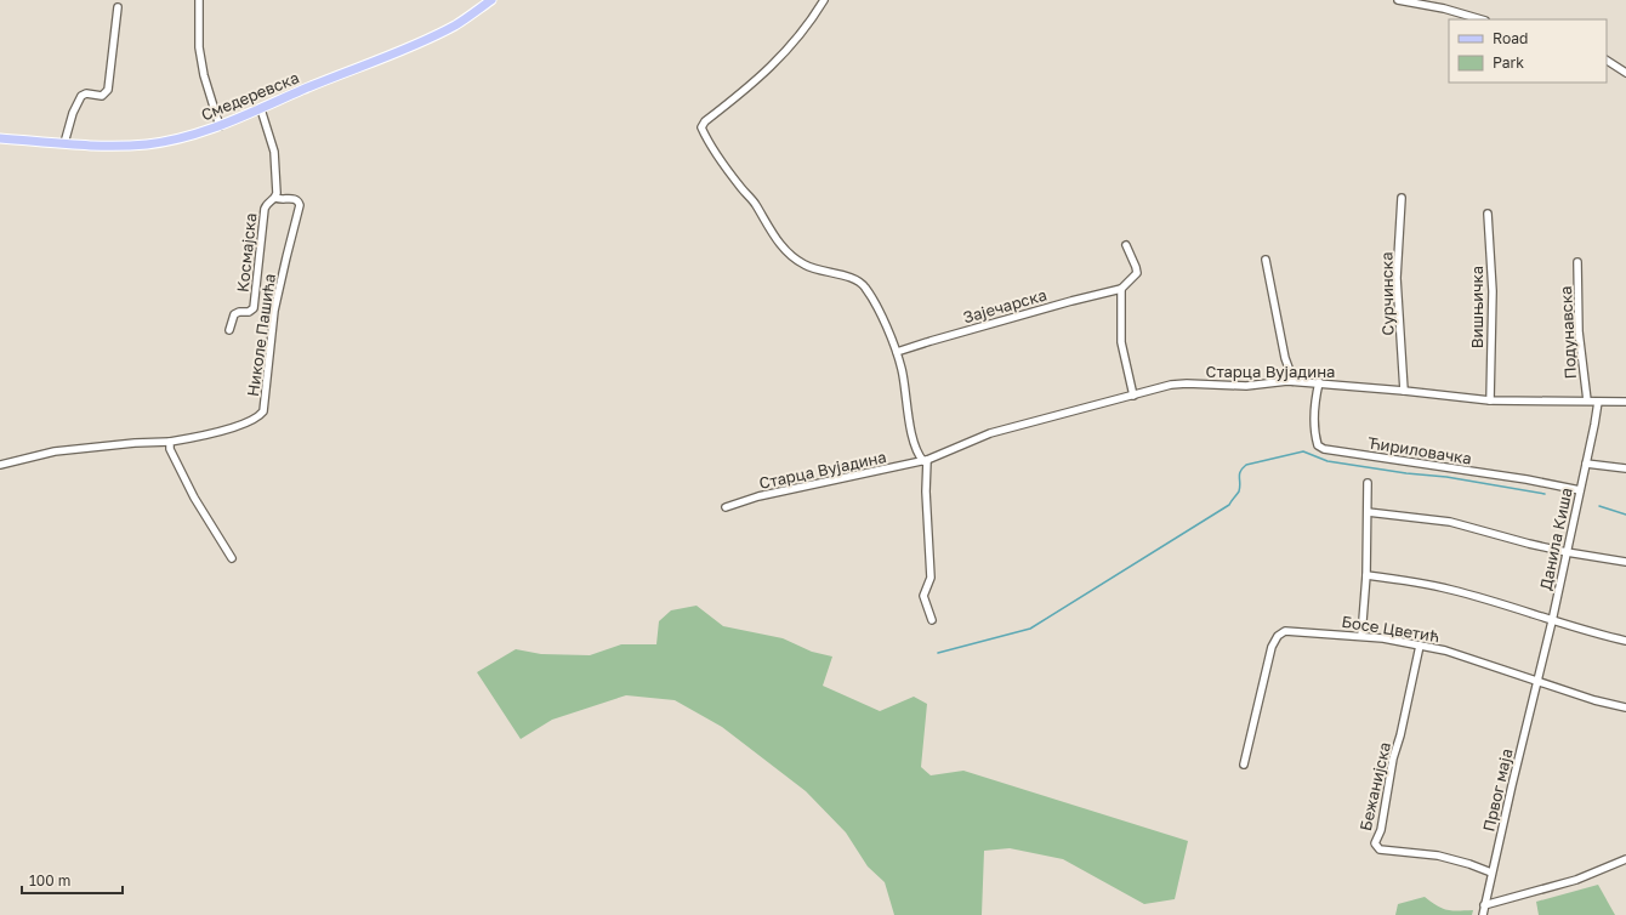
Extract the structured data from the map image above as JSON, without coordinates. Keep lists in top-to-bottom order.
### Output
{
  "streets": {
    "main road": ["Смедеревска"],
    "street": [
      "Космајска",
      "Сурчинска",
      "Зајечарска",
      "Вишњичка",
      "Подунавска",
      "Николе Пашића",
      "Старца Вујадина",
      "Ћириловачка",
      "Данила Киша",
      "Босе Цветић",
      "Бежанијска",
      "Првог маја"
    ]
  },
  "crossings": [
    ["Смедеревска", "Космајска"],
    ["Космајска", "Николе Пашића"],
    ["Сурчинска", "Старца Вујадина"],
    ["Вишњичка", "Старца Вујадина"],
    ["Подунавска", "Старца Вујадина"],
    ["Старца Вујадина", "Ћириловачка"],
    ["Старца Вујадина", "Данила Киша"],
    ["Ћириловачка", "Данила Киша"],
    ["Данила Киша", "Босе Цветић"],
    ["Данила Киша", "Првог маја"],
    ["Босе Цветић", "Бежанијска"],
    ["Босе Цветић", "Првог маја"],
    ["Бежанијска", "Првог маја"]
  ],
  "legend": ["Road", "Park"],
  "scale_bar": "100 m"
}
